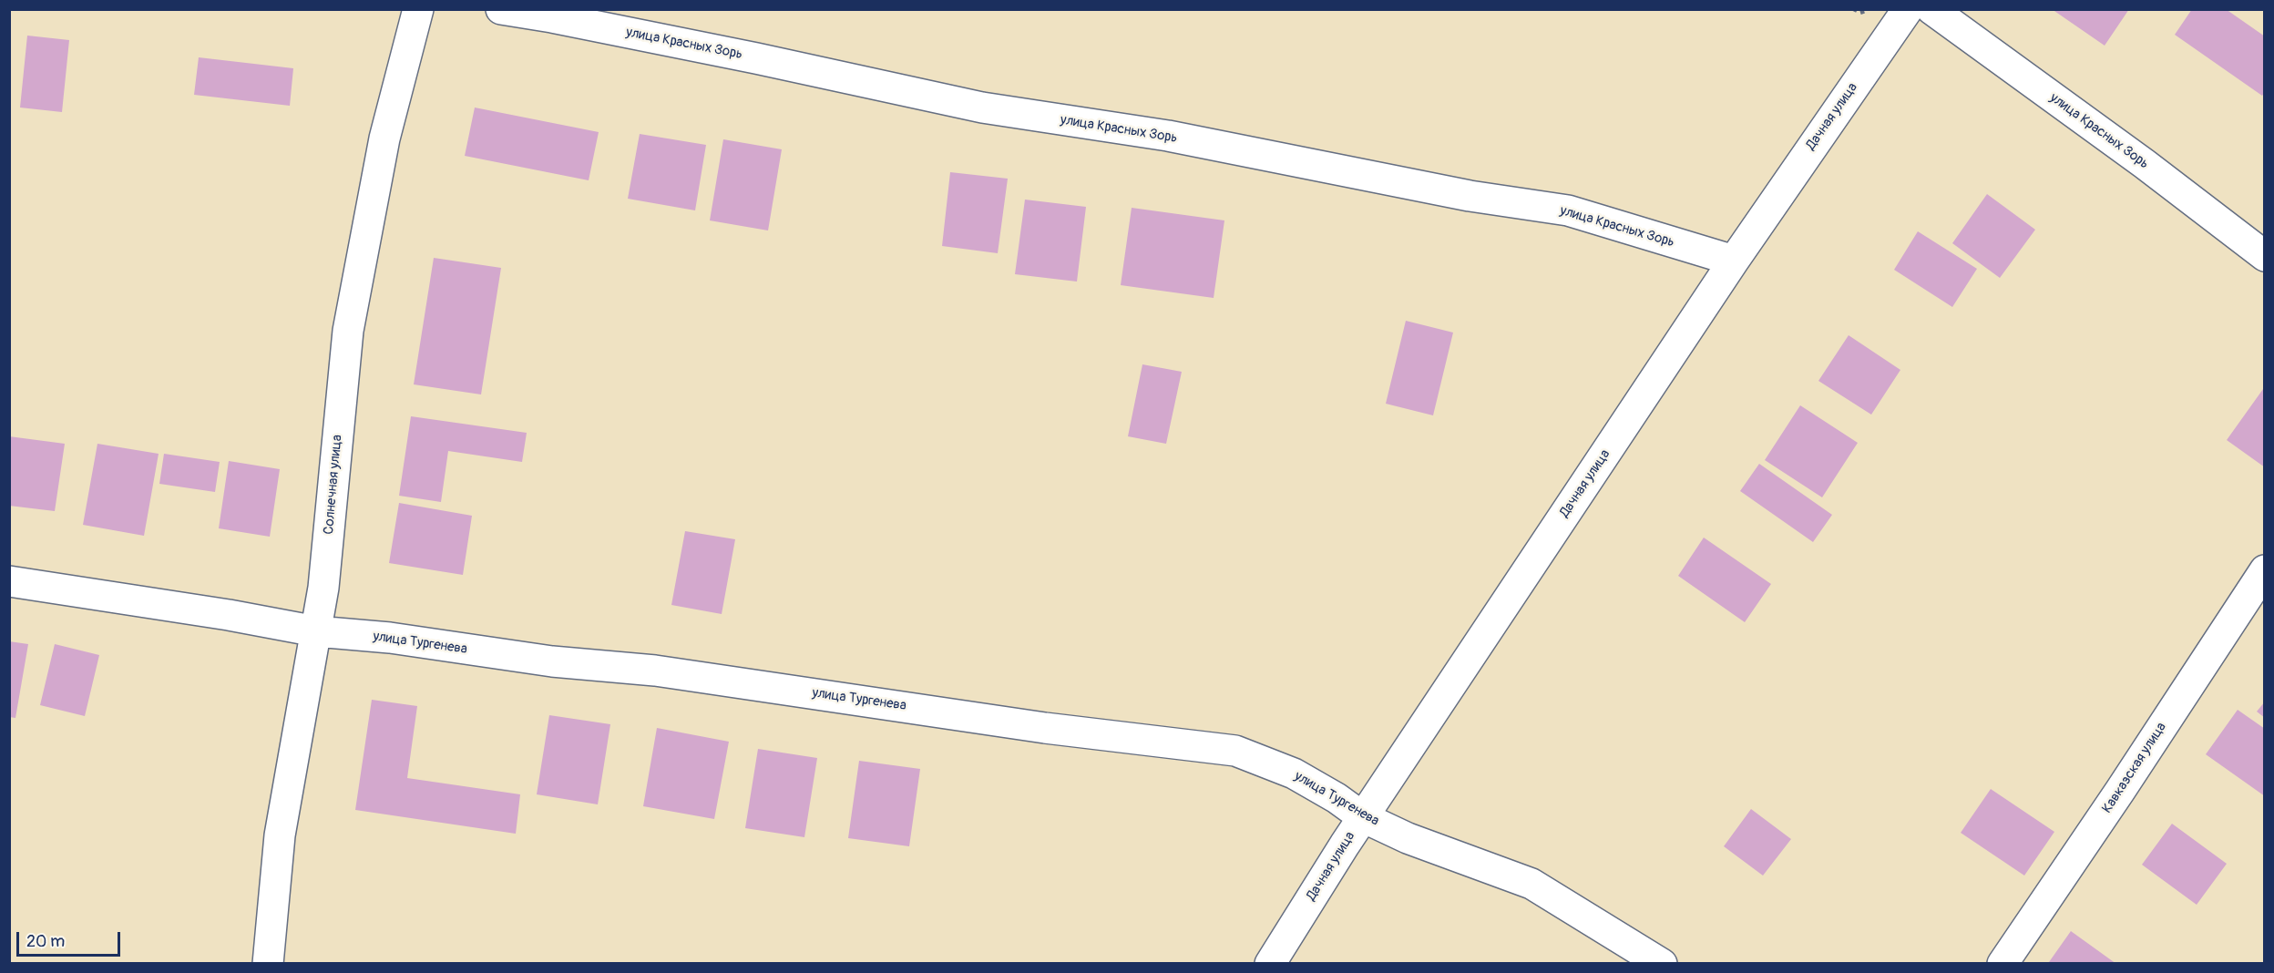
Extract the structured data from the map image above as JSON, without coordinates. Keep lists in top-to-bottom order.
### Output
{
  "streets": {
    "street": [
      "улица Красных Зорь",
      "Дачная улица",
      "Солнечная улица",
      "улица Тургенева",
      "Кавказская улица"
    ]
  },
  "crossings": [
    ["улица Красных Зорь", "Дачная улица"],
    ["Дачная улица", "улица Тургенева"],
    ["Солнечная улица", "улица Тургенева"]
  ],
  "scale_bar": "20 m"
}
